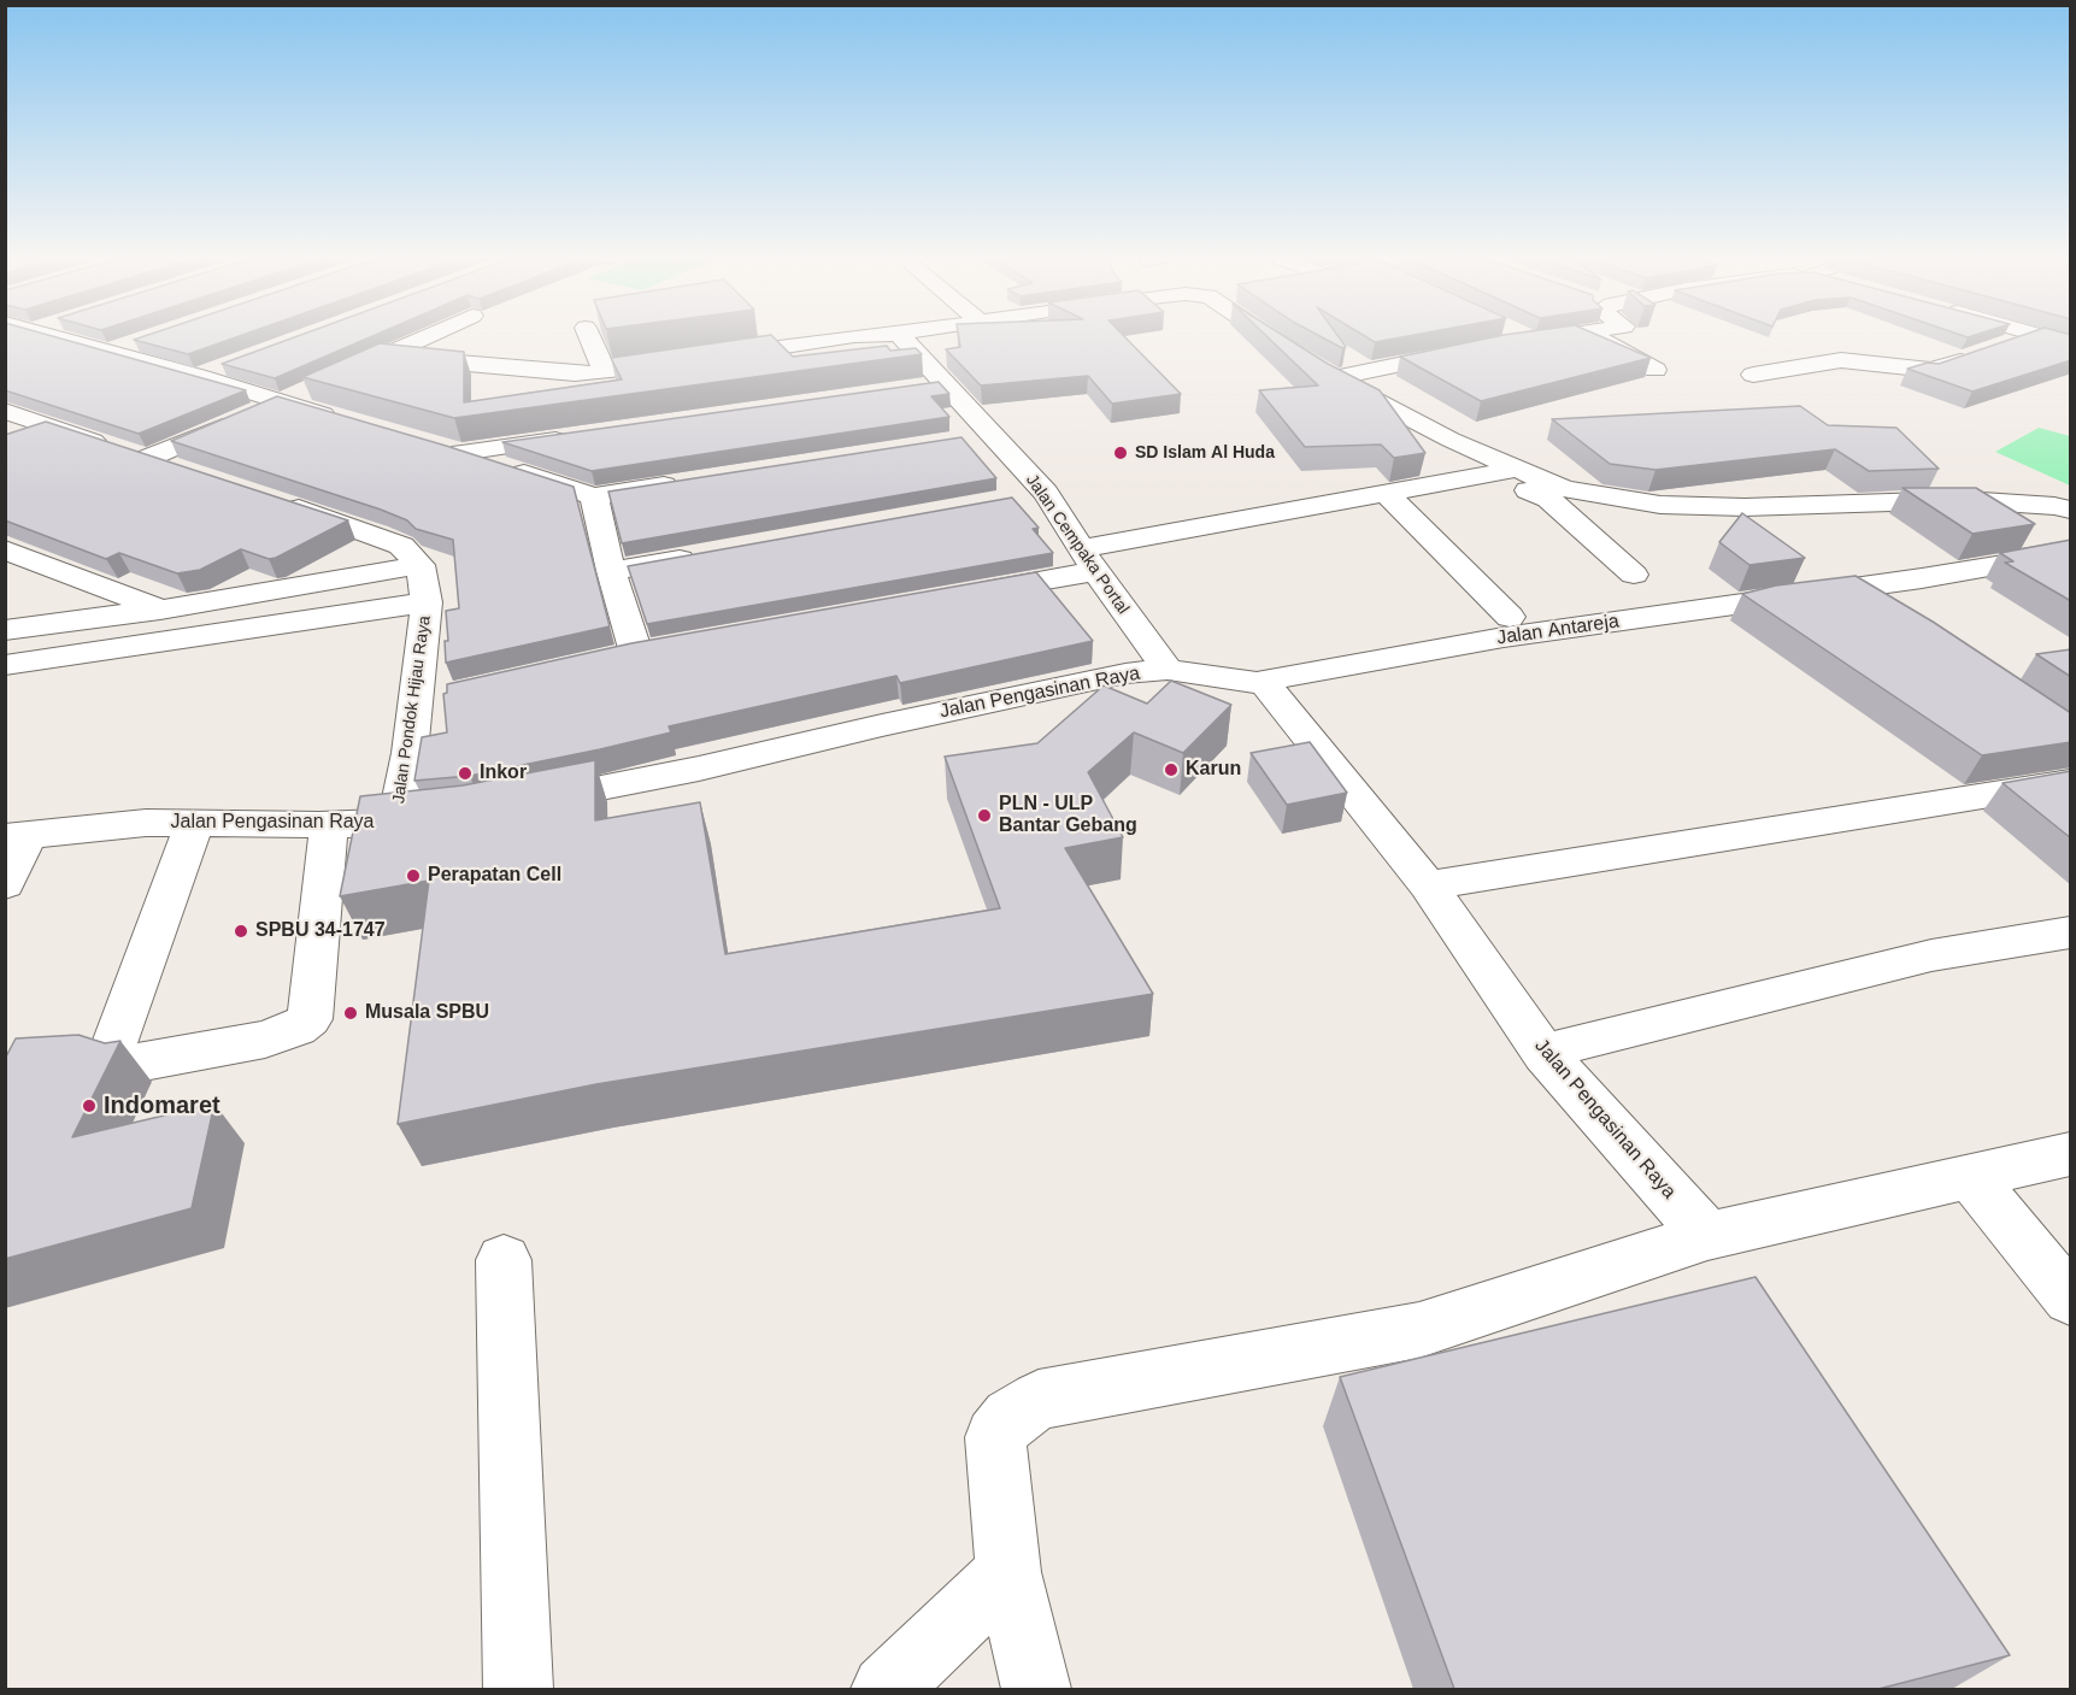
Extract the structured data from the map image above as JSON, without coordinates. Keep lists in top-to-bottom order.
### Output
{
  "streets": {
    "street": [
      "Jalan Cempaka Portal",
      "Jalan Antareja",
      "Jalan Pengasinan Raya",
      "Jalan Pondok Hijau Raya"
    ]
  },
  "crossings": [
    ["Jalan Cempaka Portal", "Jalan Pengasinan Raya"],
    ["Jalan Antareja", "Jalan Pengasinan Raya"],
    ["Jalan Pengasinan Raya", "Jalan Pondok Hijau Raya"]
  ],
  "places": [
    "SD Islam Al Huda",
    "Karun",
    "Inkor",
    "PLN - ULP Bantar Gebang",
    "Perapatan Cell",
    "SPBU 34-1747",
    "Musala SPBU",
    "Indomaret"
  ]
}
